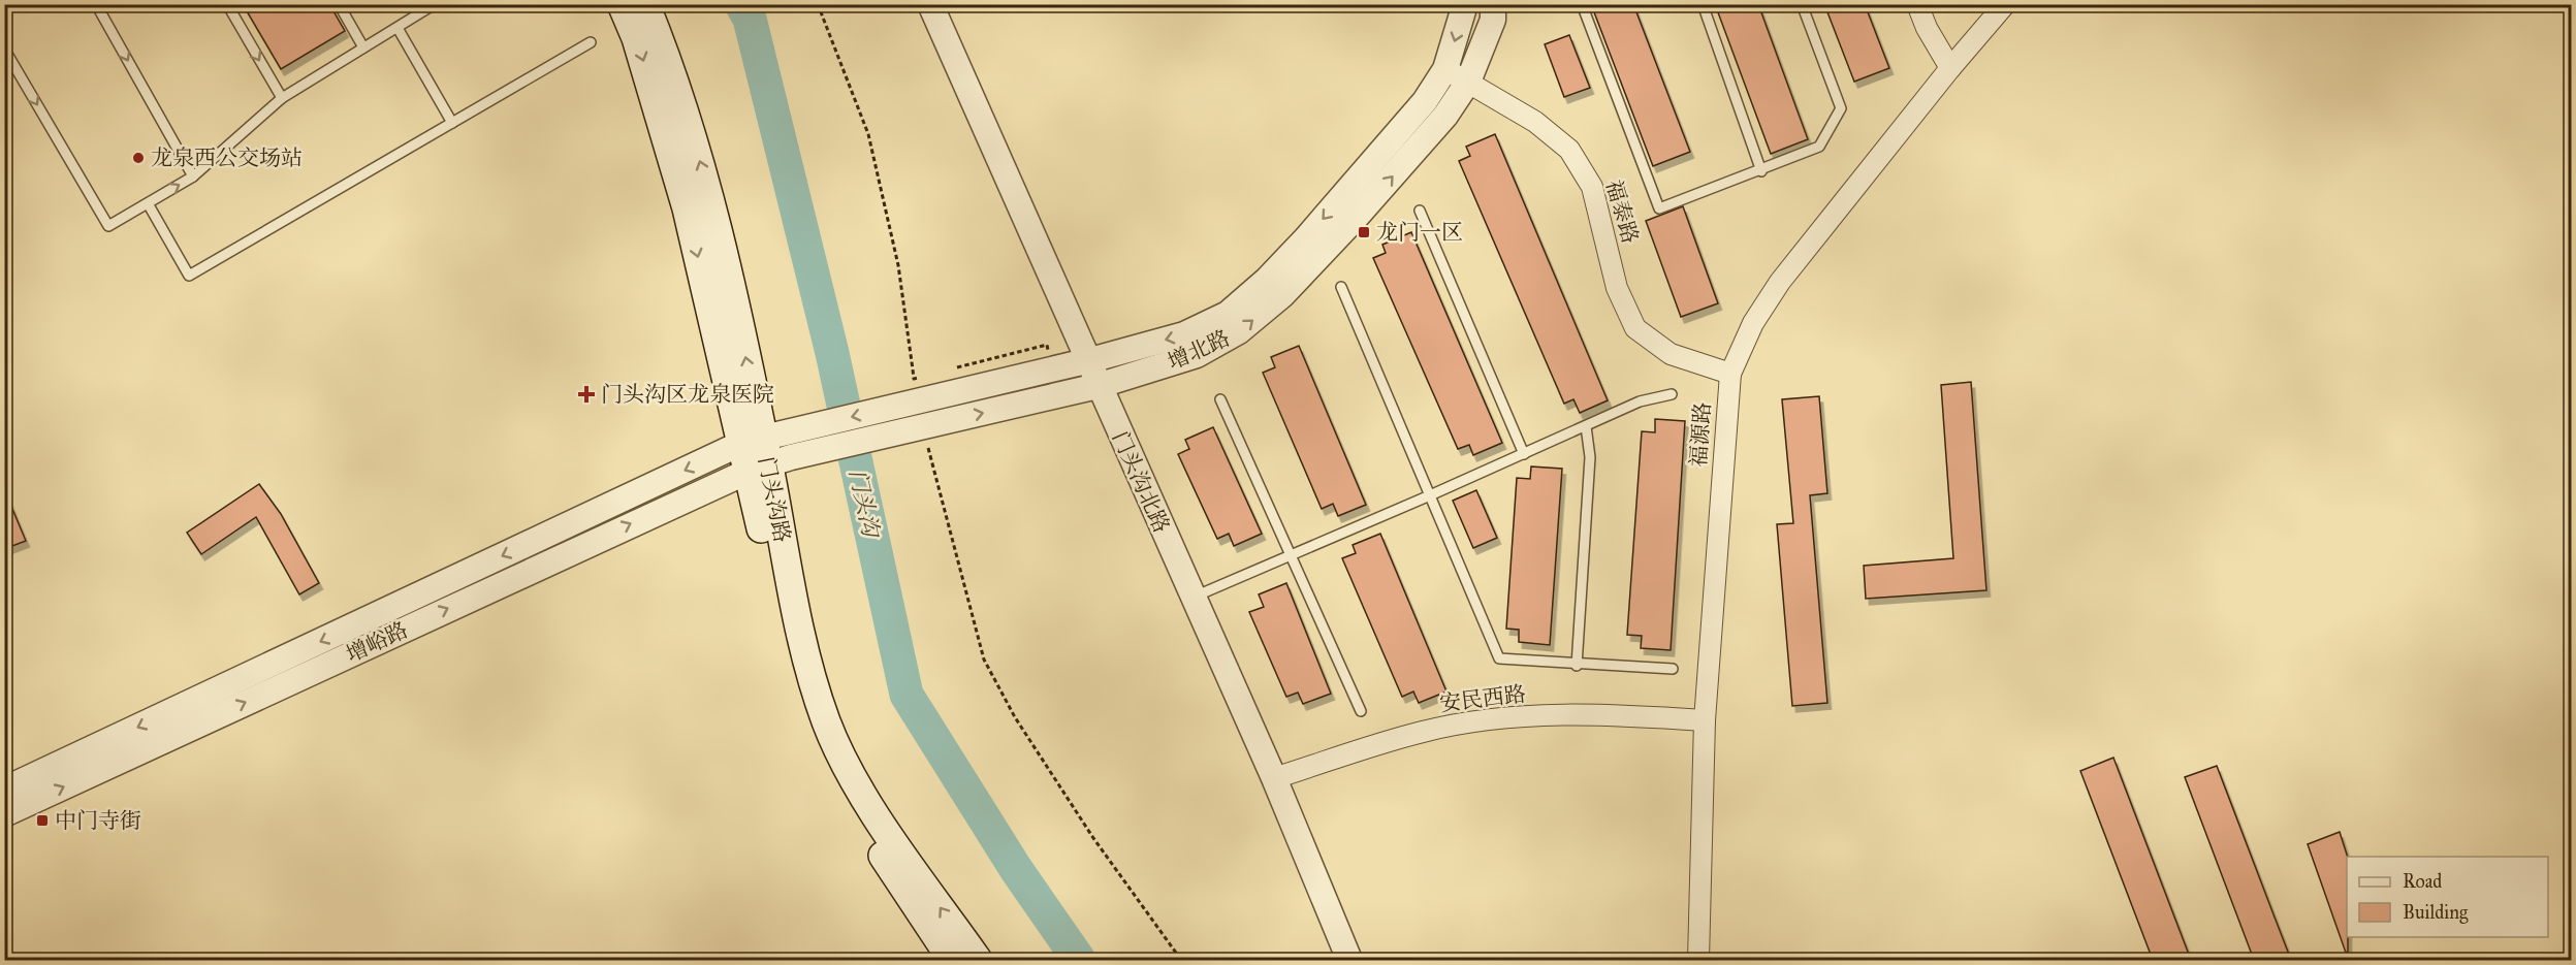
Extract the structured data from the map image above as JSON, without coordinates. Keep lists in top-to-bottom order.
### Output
{
  "streets": {
    "main road": ["门头沟路"],
    "street": [
      "福泰路",
      "增北路",
      "福源路",
      "门头沟北路",
      "增峪路",
      "安民西路"
    ]
  },
  "crossings": [
    ["福泰路", "增北路"],
    ["福泰路", "福源路"],
    ["增北路", "门头沟北路"],
    ["增北路", "门头沟路"],
    ["增北路", "增峪路"],
    ["福源路", "安民西路"],
    ["门头沟北路", "安民西路"],
    ["门头沟路", "增峪路"]
  ],
  "water": ["门头沟"],
  "places": {
    "other": ["龙泉西公交场站"],
    "transit": ["龙门一区", "中门寺街"],
    "health": ["门头沟区龙泉医院"]
  },
  "legend": ["Road", "Building"]
}
